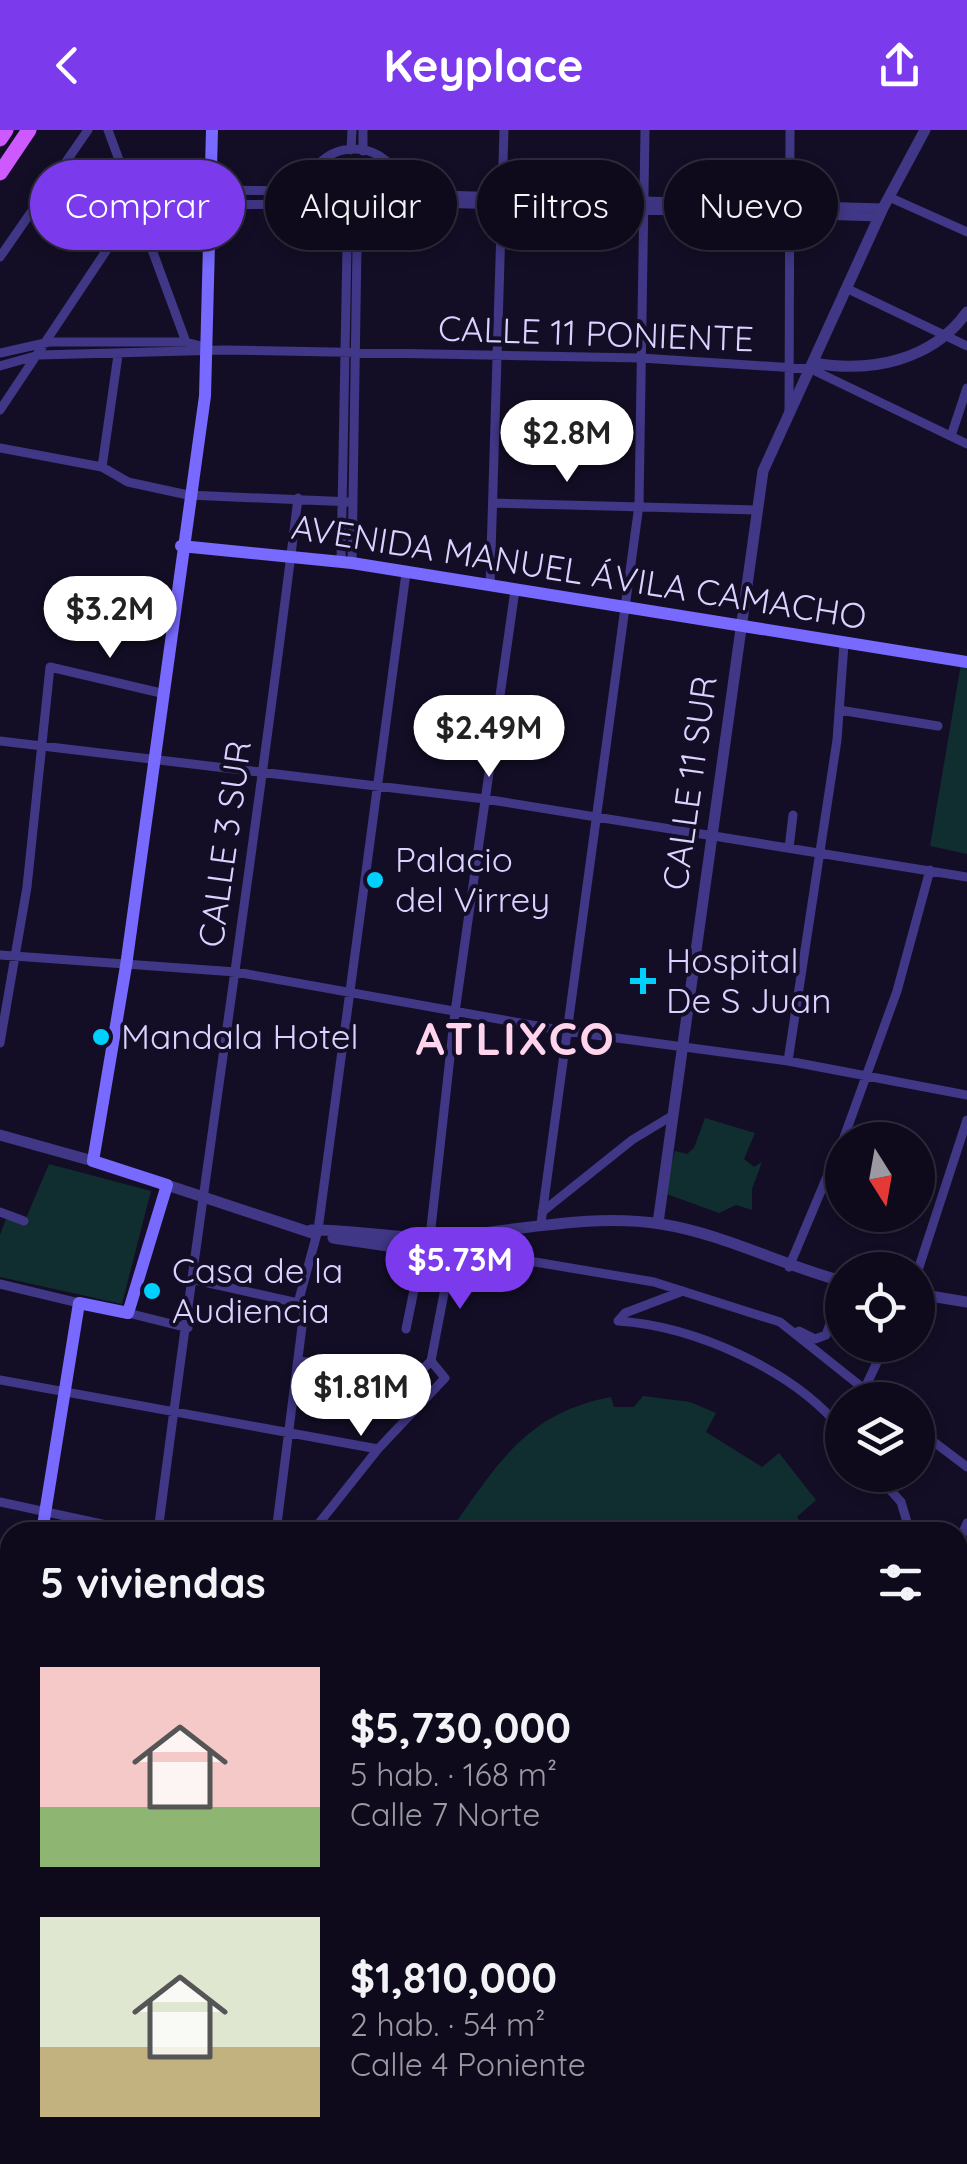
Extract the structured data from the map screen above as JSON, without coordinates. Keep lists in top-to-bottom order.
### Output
{
  "streets": {
    "main road": ["AVENIDA MANUEL ÁVILA CAMACHO"],
    "street": ["CALLE 11 PONIENTE", "CALLE 11 SUR", "CALLE 3 SUR"]
  },
  "crossings": [
    ["CALLE 11 PONIENTE", "CALLE 11 SUR"],
    ["AVENIDA MANUEL ÁVILA CAMACHO", "CALLE 11 SUR"],
    ["AVENIDA MANUEL ÁVILA CAMACHO", "CALLE 3 SUR"]
  ],
  "districts": ["ATLIXCO"],
  "places": {
    "other": ["Palacio del Virrey", "Mandala Hotel", "Casa de la Audiencia"],
    "health": ["Hospital De S Juan"]
  },
  "north": "bottom",
  "page": {
    "header": "Keyplace",
    "chip": [
      "Comprar",
      "Alquilar",
      "Filtros",
      "Nuevo"
    ],
    "price": [
      "$2.8M",
      "$3.2M",
      "$2.49M",
      "$5.73M",
      "$1.81M"
    ],
    "heading": "5 viviendas",
    "list": [
      {
        "name": "$5,730,000",
        "note": "5 hab. · 168 m² · Calle 7 Norte"
      },
      {
        "name": "$1,810,000",
        "note": "2 hab. · 54 m² · Calle 4 Poniente"
      }
    ]
  }
}
